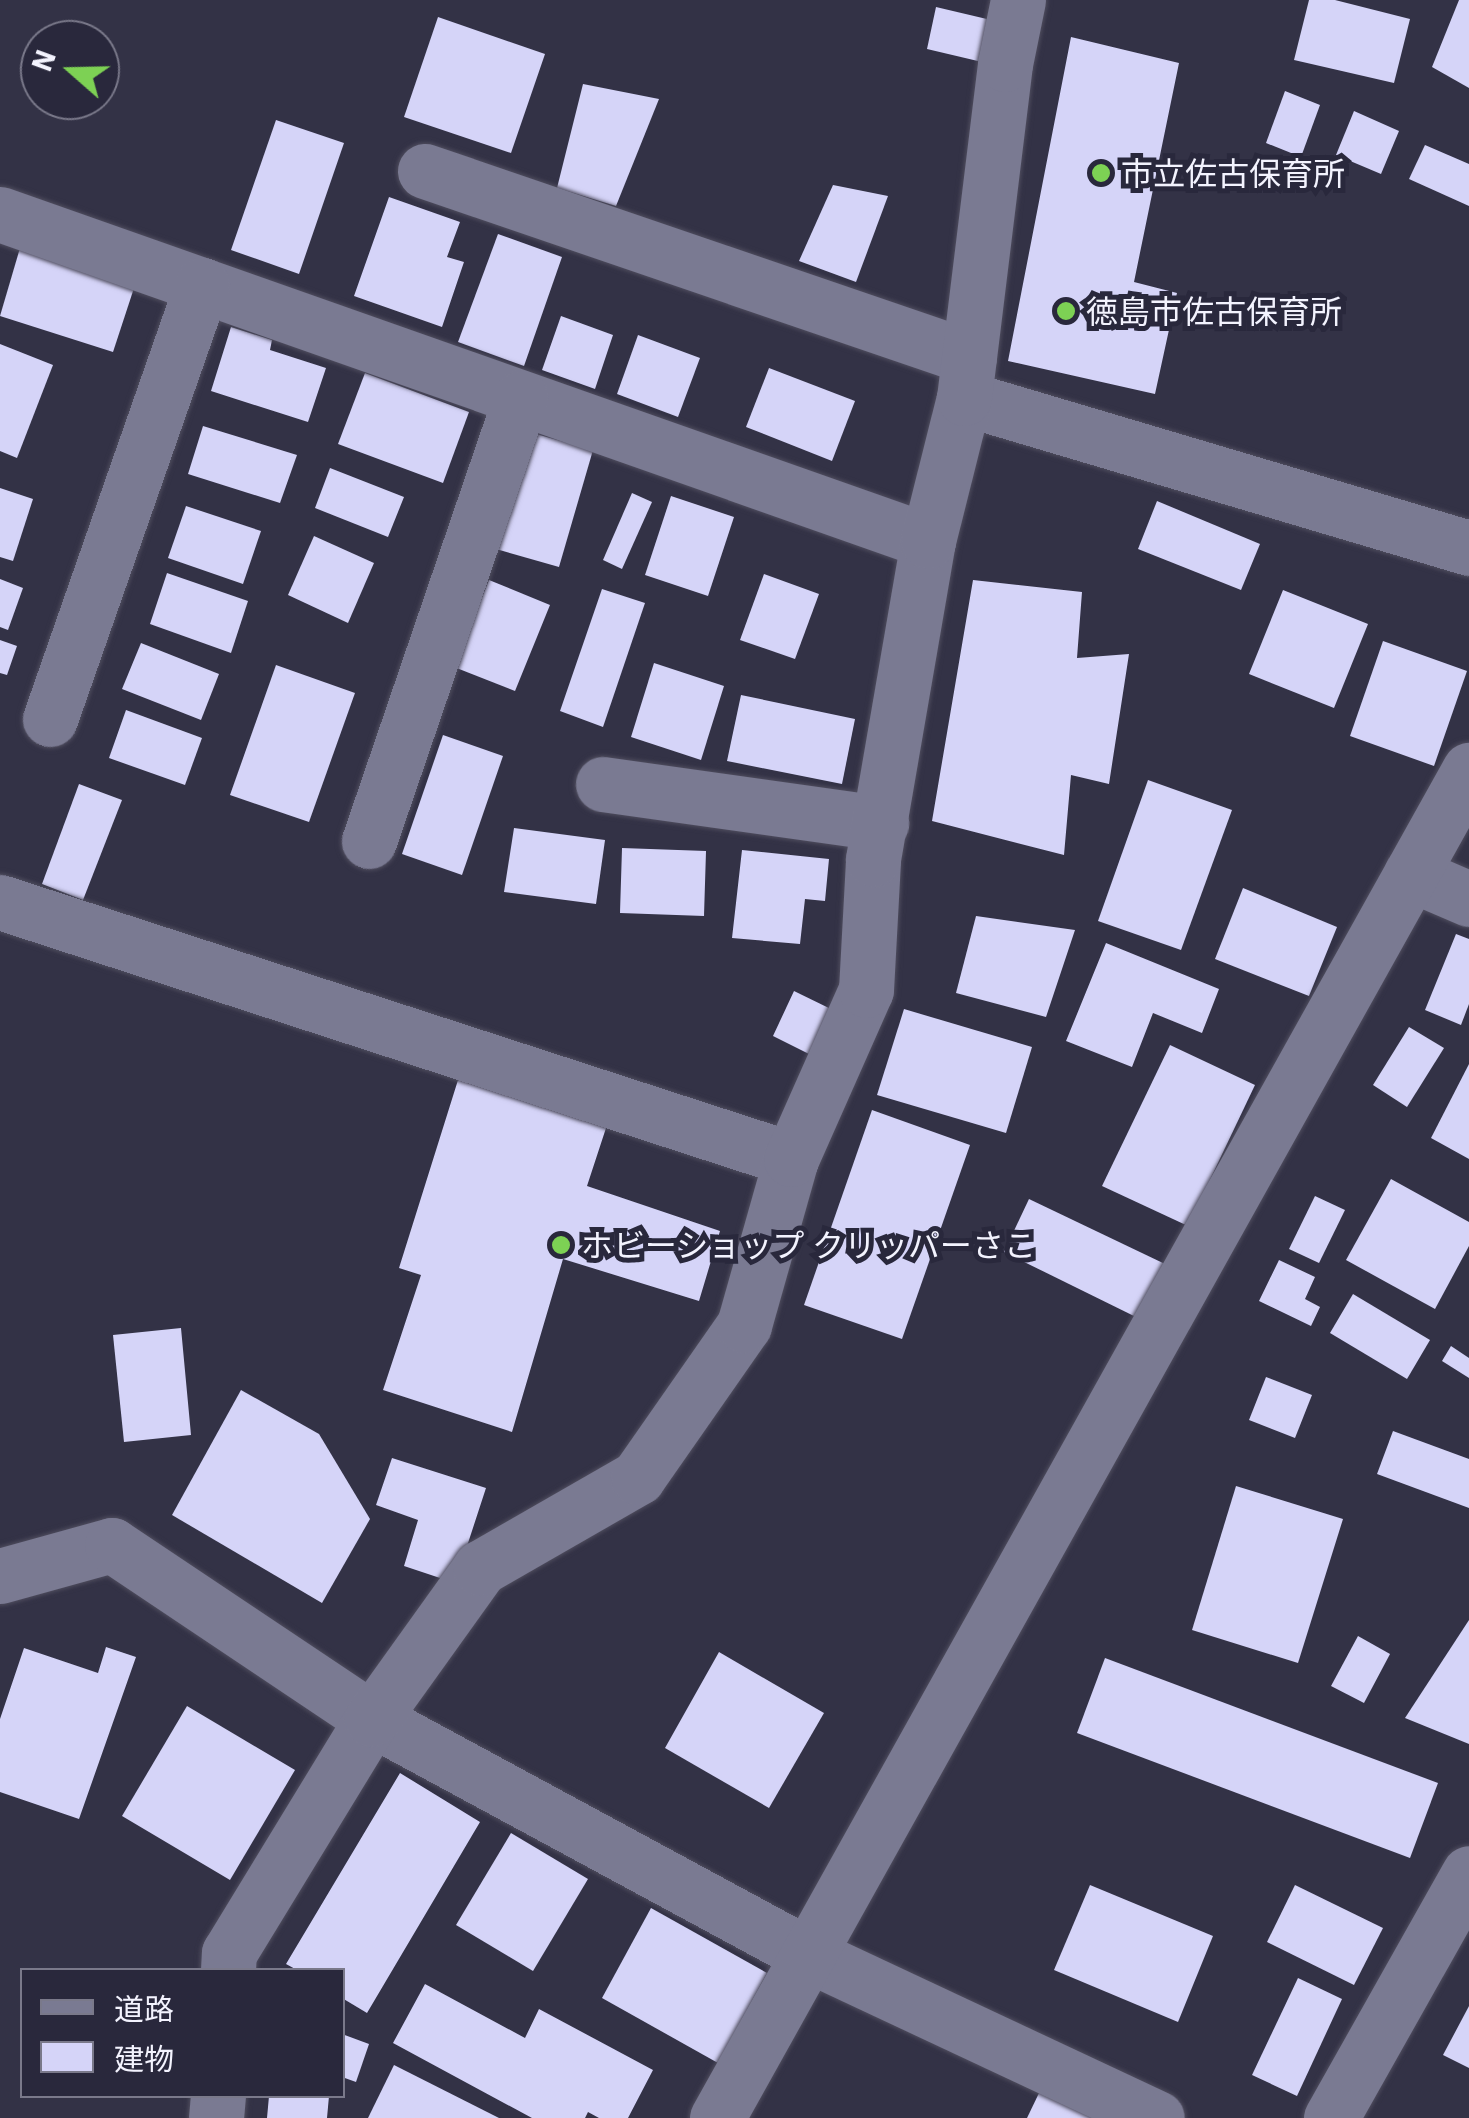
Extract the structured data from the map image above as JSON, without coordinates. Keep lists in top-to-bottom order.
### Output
{
  "places": ["市立佐古保育所", "徳島市佐古保育所", "ホビーショップ クリッパーさこ"],
  "legend": ["道路", "建物"],
  "north": "left"
}
